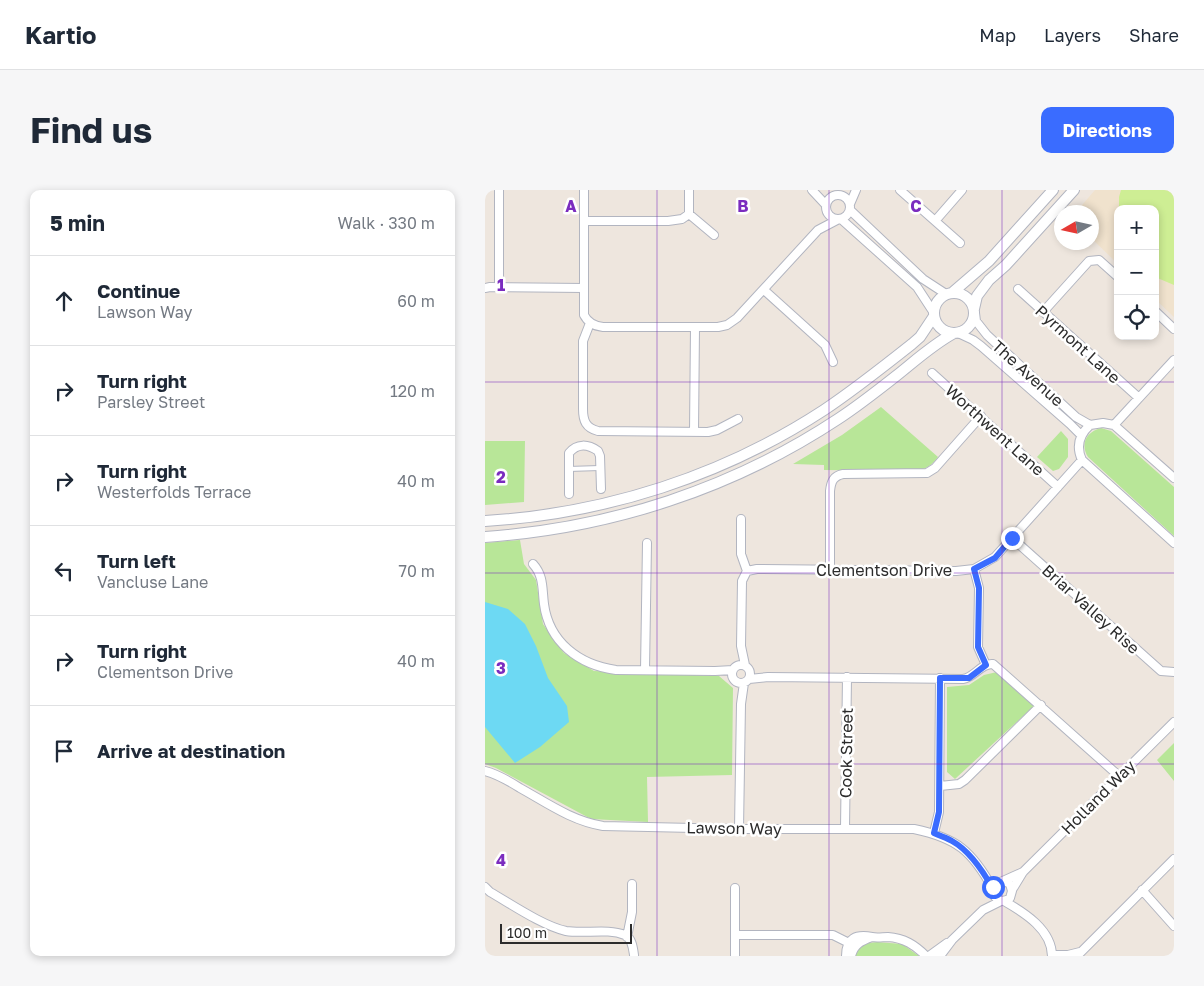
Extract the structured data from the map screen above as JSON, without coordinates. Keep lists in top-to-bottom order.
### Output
{
  "streets": {
    "street": [
      "Pyrmont Lane",
      "The Avenue",
      "Worthwent Lane",
      "Clementson Drive",
      "Briar Valley Rise",
      "Cook Street",
      "Holland Way",
      "Lawson Way"
    ]
  },
  "crossings": [
    ["Worthwent Lane", "Clementson Drive"],
    ["Clementson Drive", "Briar Valley Rise"],
    ["Cook Street", "Lawson Way"],
    ["Holland Way", "Lawson Way"]
  ],
  "scale_bar": "100 m",
  "north": "left",
  "page": {
    "header": "Kartio",
    "nav": ["Map", "Layers", "Share"],
    "buttons": "Directions",
    "title": "Find us",
    "heading": ["5 min", "Walk · 330 m"],
    "map_buttons": ["+", "−"],
    "list": [
      ["Continue", "Lawson Way", "60 m"],
      ["Turn right", "Parsley Street", "120 m"],
      ["Turn right", "Westerfolds Terrace", "40 m"],
      ["Turn left", "Vancluse Lane", "70 m"],
      ["Turn right", "Clementson Drive", "40 m"],
      "Arrive at destination"
    ],
    "scale": "100 m"
  },
  "grid": {
    "columns": ["A", "B", "C"],
    "rows": [
      "1",
      "2",
      "3",
      "4"
    ]
  }
}
